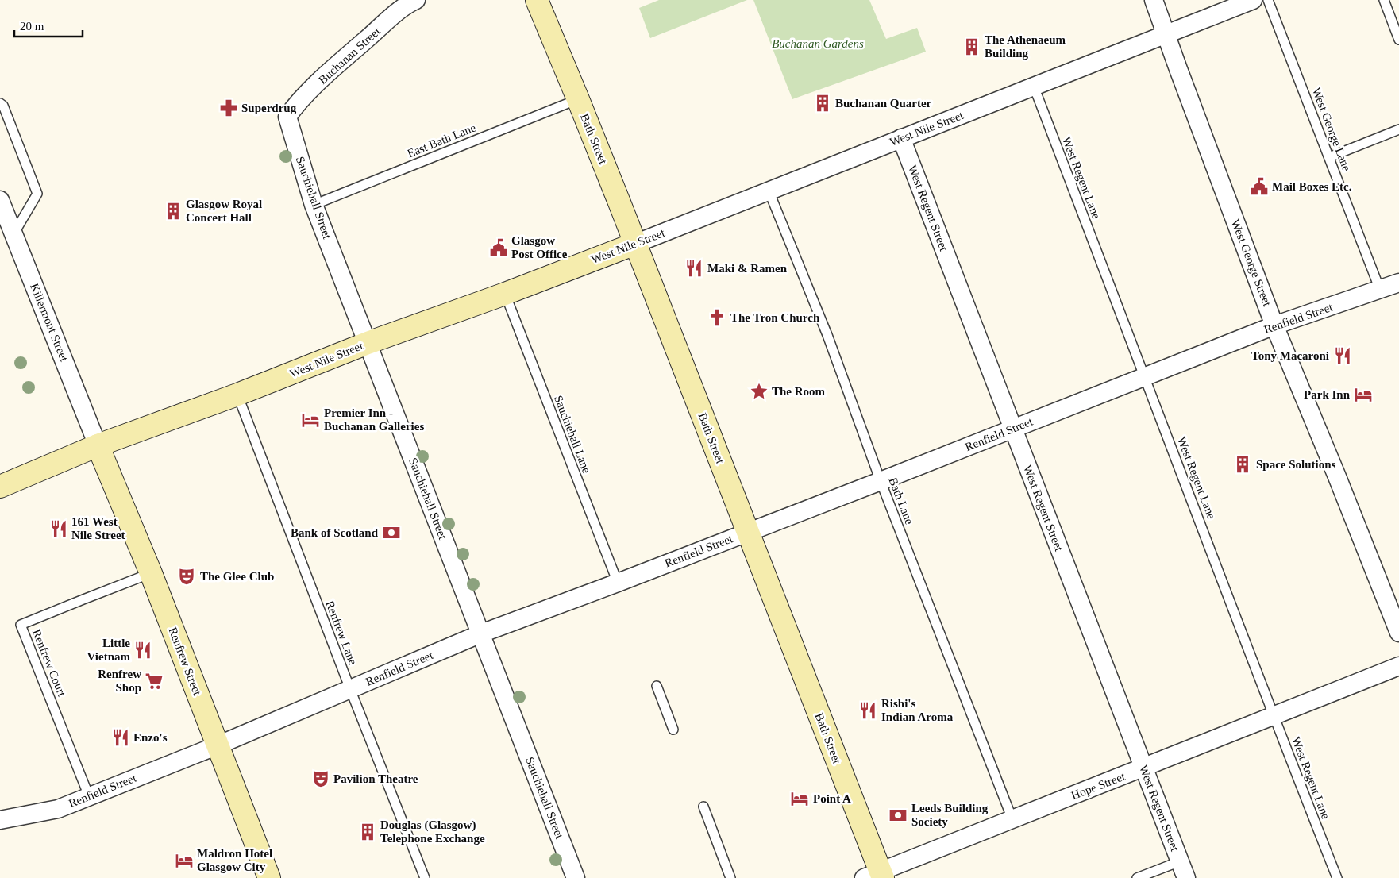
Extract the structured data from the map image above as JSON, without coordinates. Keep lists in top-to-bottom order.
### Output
{
  "streets": {
    "street": [
      "Buchanan Street",
      "West Nile Street",
      "Bath Street",
      "Sauchiehall Street",
      "West Regent Street",
      "West George Street",
      "Renfield Street",
      "Killermont Street",
      "Renfrew Street",
      "Hope Street"
    ],
    "lane": [
      "West George Lane",
      "East Bath Lane",
      "West Regent Lane",
      "Sauchiehall Lane",
      "Bath Lane",
      "Renfrew Lane",
      "Renfrew Court"
    ]
  },
  "crossings": [
    ["Buchanan Street", "Sauchiehall Street"],
    ["West Nile Street", "Bath Street"],
    ["West Nile Street", "West Regent Lane"],
    ["West Nile Street", "Sauchiehall Street"],
    ["West Nile Street", "West Regent Street"],
    ["West Nile Street", "West George Street"],
    ["West Nile Street", "Killermont Street"],
    ["West Nile Street", "Sauchiehall Lane"],
    ["West Nile Street", "Bath Lane"],
    ["West Nile Street", "Renfrew Lane"],
    ["West Nile Street", "Renfrew Street"],
    ["West George Lane", "Renfield Street"],
    ["Bath Street", "East Bath Lane"],
    ["Bath Street", "Renfield Street"],
    ["Bath Street", "Hope Street"],
    ["East Bath Lane", "Sauchiehall Street"],
    ["West Regent Lane", "Renfield Street"],
    ["West Regent Lane", "Hope Street"],
    ["Sauchiehall Street", "Renfield Street"],
    ["West Regent Street", "Renfield Street"],
    ["West Regent Street", "Hope Street"],
    ["West George Street", "Renfield Street"],
    ["Renfield Street", "Sauchiehall Lane"],
    ["Renfield Street", "Bath Lane"],
    ["Renfield Street", "Renfrew Lane"],
    ["Renfield Street", "Renfrew Street"],
    ["Renfield Street", "Renfrew Court"],
    ["Killermont Street", "Renfrew Street"],
    ["Bath Lane", "Hope Street"],
    ["Renfrew Street", "Renfrew Court"]
  ],
  "parks": ["Buchanan Gardens"],
  "places": {
    "building": [
      "The Athenaeum Building",
      "Buchanan Quarter",
      "Glasgow Royal Concert Hall",
      "Space Solutions",
      "Douglas (Glasgow) Telephone Exchange"
    ],
    "pharmacy": ["Superdrug"],
    "public building": ["Mail Boxes Etc.", "Glasgow Post Office"],
    "restaurant": [
      "Maki & Ramen",
      "Tony Macaroni",
      "161 West Nile Street",
      "Little Vietnam",
      "Rishi's Indian Aroma",
      "Enzo's"
    ],
    "church": ["The Tron Church"],
    "place": ["The Room"],
    "hotel": [
      "Park Inn",
      "Premier Inn - Buchanan Galleries",
      "Point A",
      "Maldron Hotel Glasgow City"
    ],
    "bank": ["Bank of Scotland", "Leeds Building Society"],
    "theatre": ["The Glee Club", "Pavilion Theatre"],
    "supermarket": ["Renfrew Shop"]
  },
  "scale_bar": "20 m"
}
